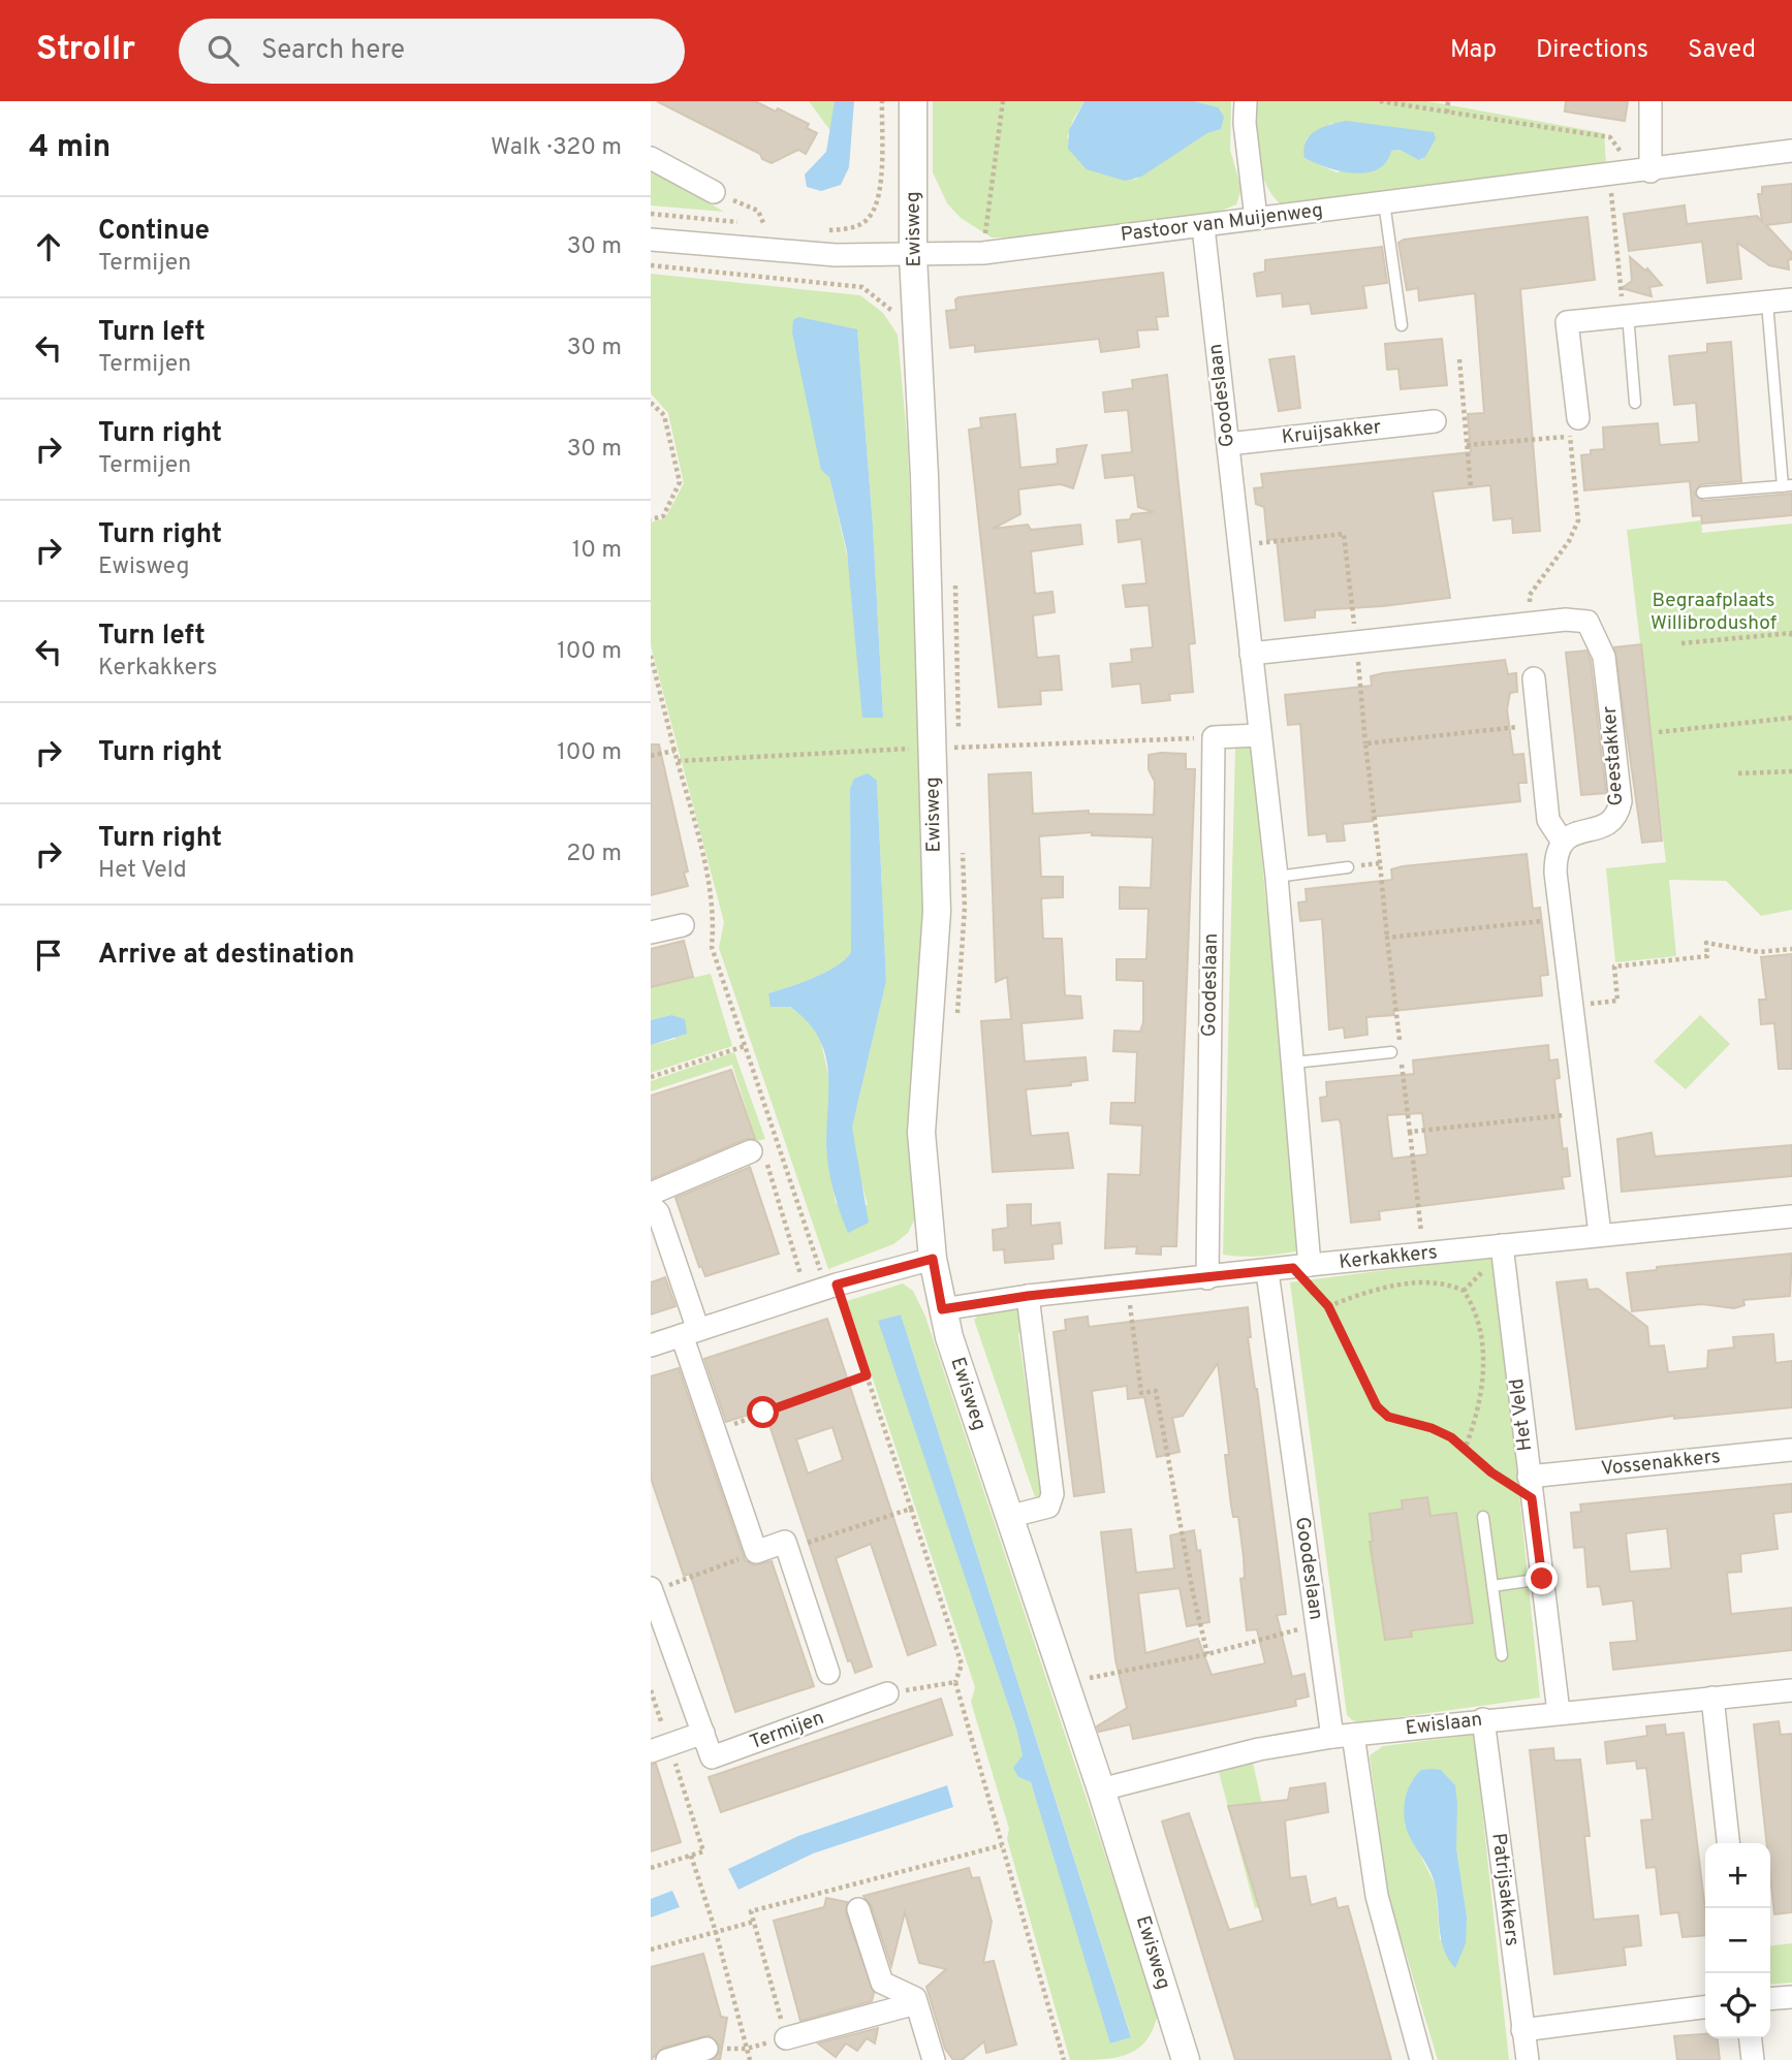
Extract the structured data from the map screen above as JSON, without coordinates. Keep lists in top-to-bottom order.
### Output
{
  "streets": {
    "street": [
      "Pastoor van Muijenweg",
      "Ewisweg",
      "Goodeslaan",
      "Kruijsakker",
      "Geestakker",
      "Kerkakkers",
      "Het Veld",
      "Vossenakkers",
      "Ewislaan",
      "Termijen",
      "Patrijsakkers"
    ]
  },
  "crossings": [
    ["Pastoor van Muijenweg", "Ewisweg"],
    ["Pastoor van Muijenweg", "Goodeslaan"],
    ["Ewisweg", "Kerkakkers"],
    ["Ewisweg", "Ewislaan"],
    ["Goodeslaan", "Kruijsakker"],
    ["Goodeslaan", "Geestakker"],
    ["Goodeslaan", "Kerkakkers"],
    ["Goodeslaan", "Ewislaan"],
    ["Kerkakkers", "Het Veld"],
    ["Het Veld", "Vossenakkers"],
    ["Het Veld", "Ewislaan"],
    ["Ewislaan", "Patrijsakkers"]
  ],
  "parks": ["Begraafplaats Willibrodushof"],
  "page": {
    "header": "Strollr",
    "search": "Search here",
    "nav": ["Map", "Directions", "Saved"],
    "heading": ["4 min", "Walk · 320 m"],
    "list": [
      ["Continue", "Termijen", "30 m"],
      ["Turn left", "Termijen", "30 m"],
      ["Turn right", "Termijen", "30 m"],
      ["Turn right", "Ewisweg", "10 m"],
      ["Turn left", "Kerkakkers", "100 m"],
      ["Turn right", "100 m"],
      ["Turn right", "Het Veld", "20 m"],
      "Arrive at destination"
    ],
    "map_buttons": ["+", "−"]
  }
}
